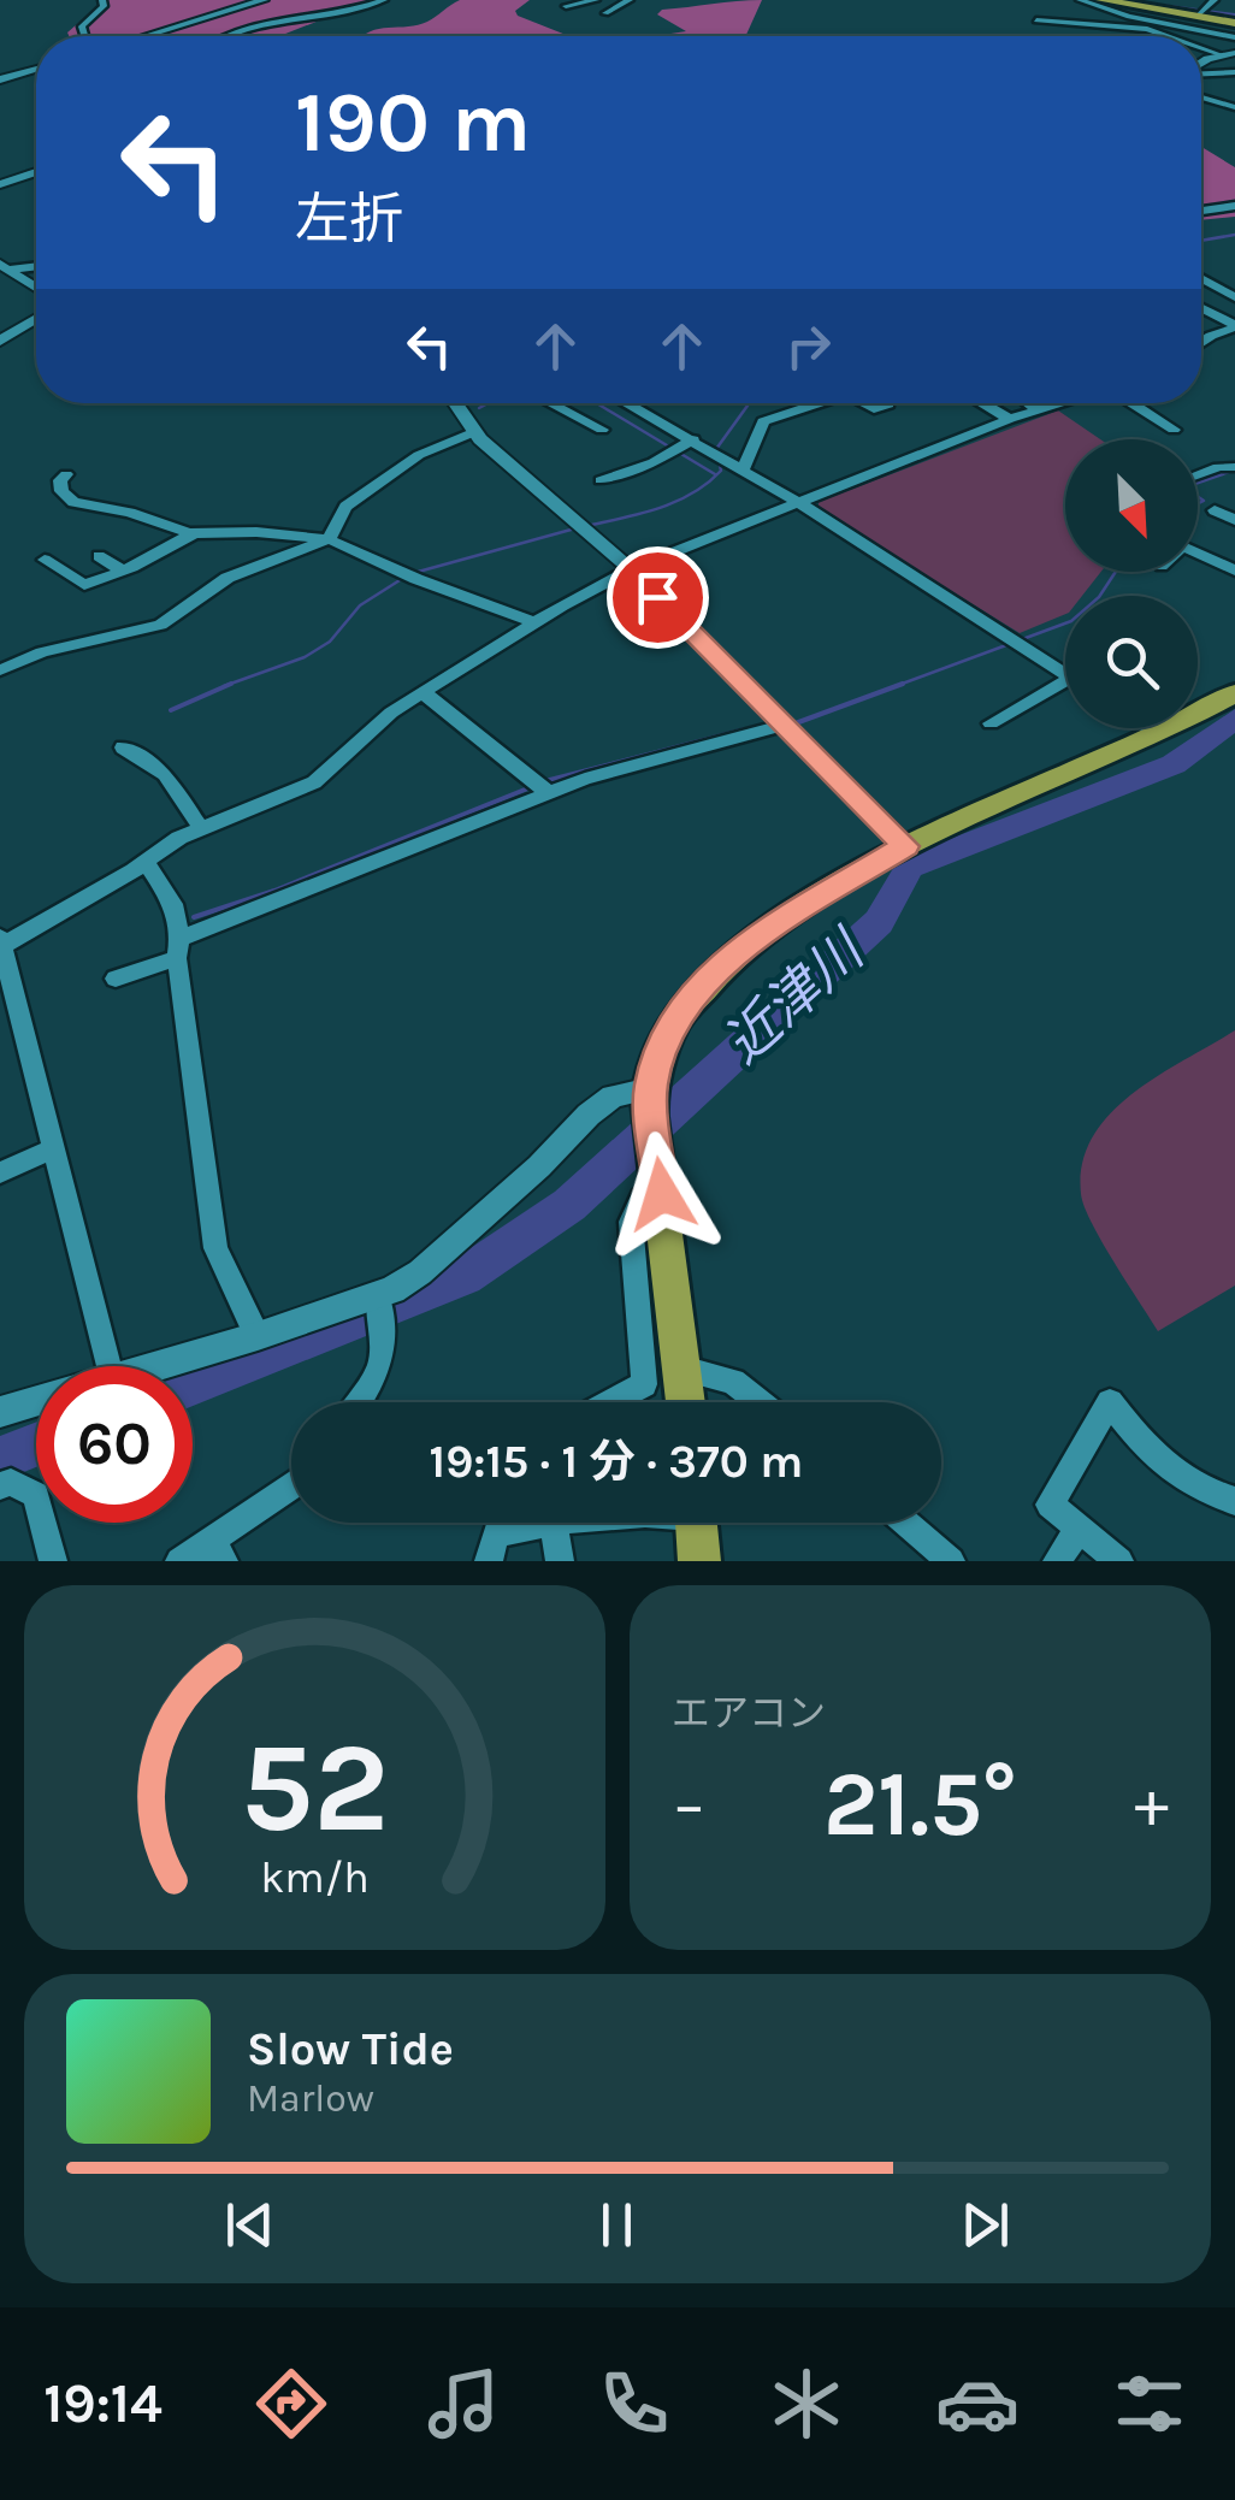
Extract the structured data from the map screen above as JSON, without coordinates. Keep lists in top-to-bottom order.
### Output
{
  "water": ["近津川"],
  "north": "bottom right",
  "page": {
    "turn": ["190 m", "左折"],
    "limit": "60",
    "trip": "19:15 · 1 分 · 370 m",
    "tile": "エアコン",
    "heat": ["−", "21.5°", "+"],
    "song": ["Slow Tide", "Marlow"],
    "tabs": "19:14",
    "gauge": ["52", "km/h"]
  }
}
